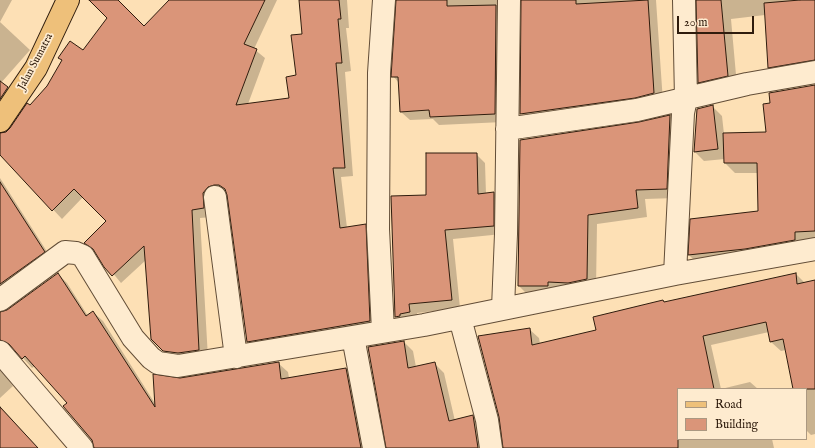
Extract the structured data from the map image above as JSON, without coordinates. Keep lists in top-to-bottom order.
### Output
{
  "streets": {
    "main road": ["Jalan Sumatra"]
  },
  "legend": ["Road", "Building"],
  "scale_bar": "20 m"
}
